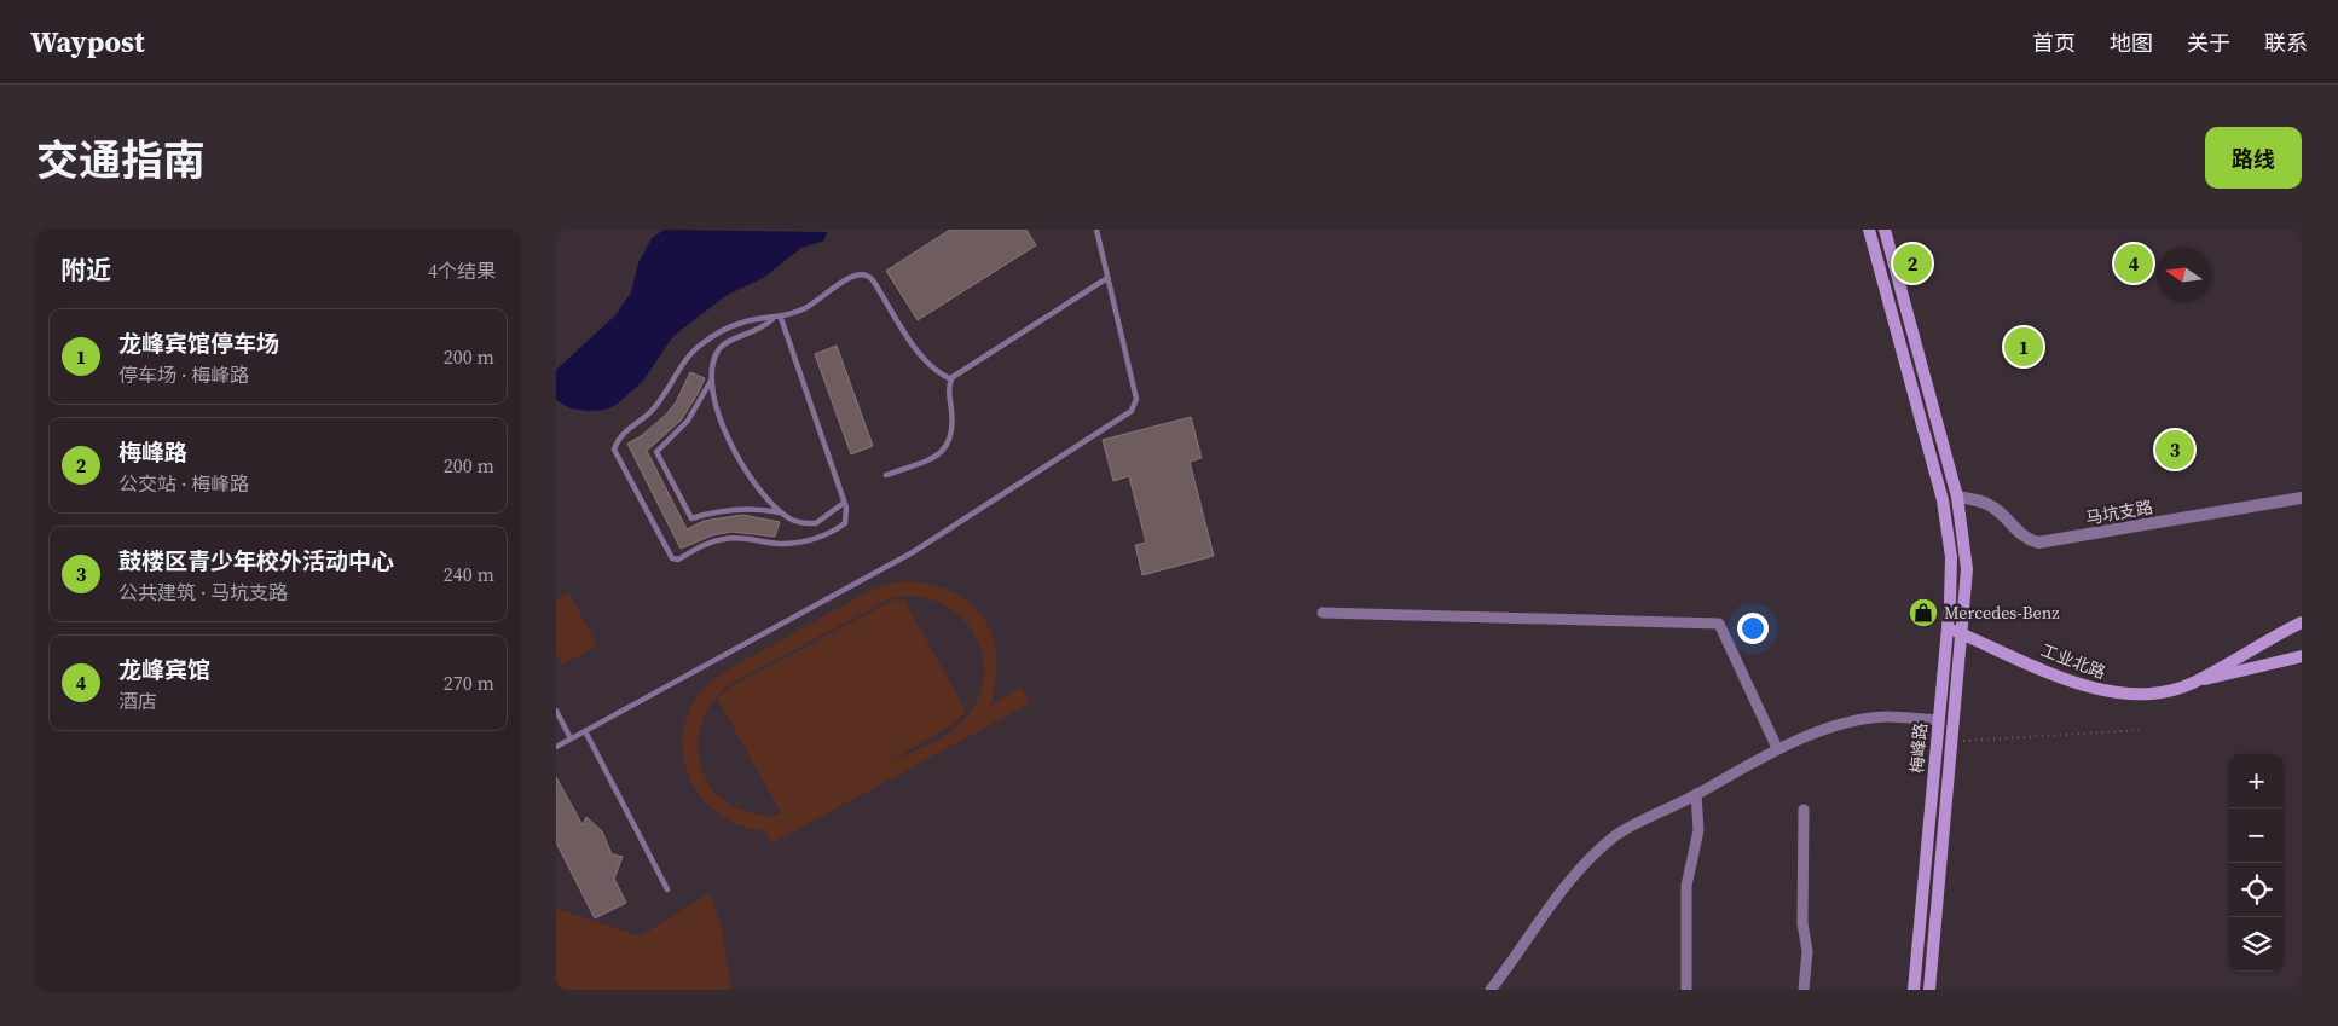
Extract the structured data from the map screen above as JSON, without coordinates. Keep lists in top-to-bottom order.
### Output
{
  "streets": {
    "main road": ["工业北路", "梅峰路"],
    "street": ["马坑支路"]
  },
  "crossings": [
    ["马坑支路", "梅峰路"],
    ["工业北路", "梅峰路"]
  ],
  "places": {
    "shop": ["Mercedes-Benz"]
  },
  "north": "left",
  "page": {
    "header": "Waypost",
    "nav": [
      "首页",
      "地图",
      "关于",
      "联系"
    ],
    "title": "交通指南",
    "buttons": "路线",
    "heading": ["附近", "4个结果"],
    "pins": [
      "2",
      "4",
      "1",
      "3"
    ],
    "list": [
      {
        "mark": "1",
        "name": "龙峰宾馆停车场",
        "note": "停车场 · 梅峰路",
        "value": "200 m"
      },
      {
        "mark": "2",
        "name": "梅峰路",
        "note": "公交站 · 梅峰路",
        "value": "200 m"
      },
      {
        "mark": "3",
        "name": "鼓楼区青少年校外活动中心",
        "note": "公共建筑 · 马坑支路",
        "value": "240 m"
      },
      {
        "mark": "4",
        "name": "龙峰宾馆",
        "note": "酒店",
        "value": "270 m"
      }
    ],
    "map_buttons": ["+", "−"]
  }
}
